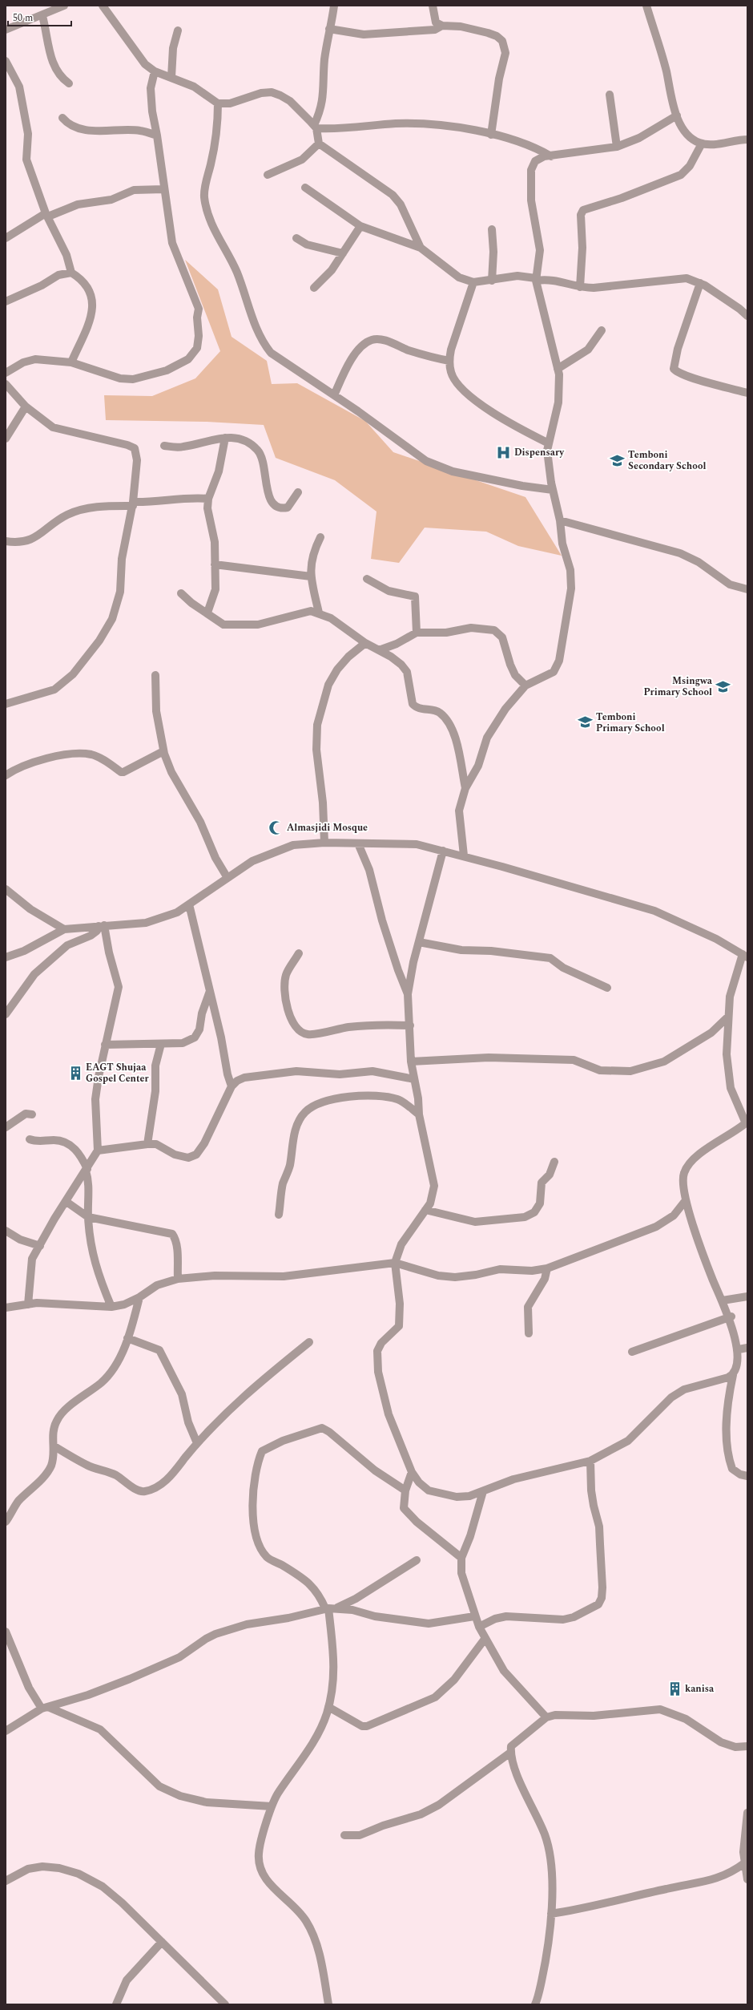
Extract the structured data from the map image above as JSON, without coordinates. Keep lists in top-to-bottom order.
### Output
{
  "places": {
    "hospital": ["Dispensary"],
    "school or university": ["Temboni Secondary School", "Msingwa Primary School", "Temboni Primary School"],
    "mosque": ["Almasjidi Mosque"],
    "building": ["EAGT Shujaa Gospel Center", "kanisa"]
  },
  "scale_bar": "50 m"
}
